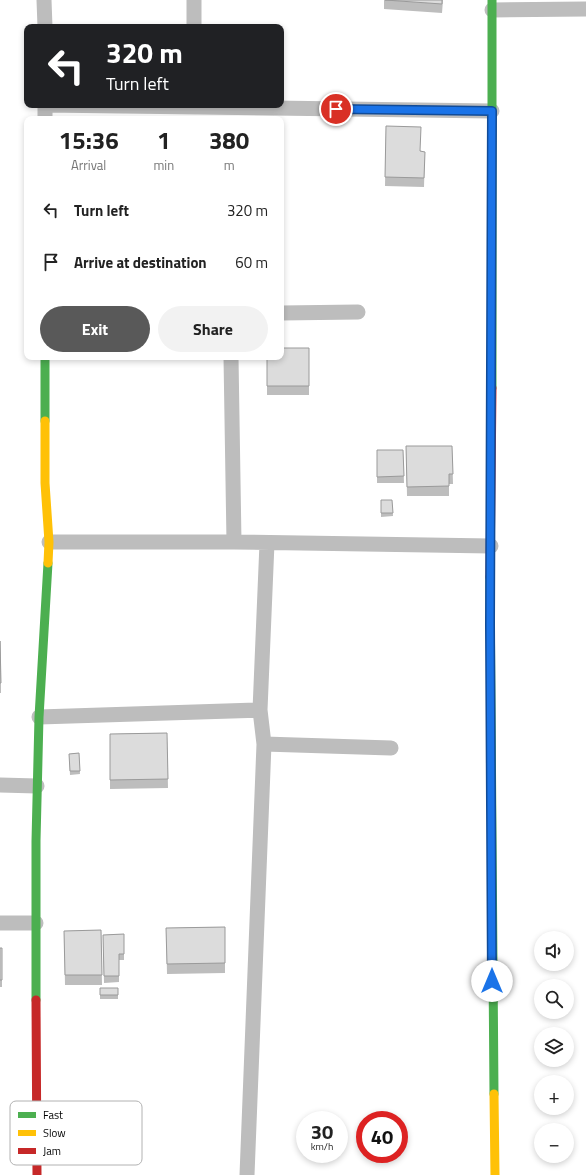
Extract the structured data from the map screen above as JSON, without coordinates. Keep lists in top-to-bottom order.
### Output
{
  "legend": ["Fast", "Slow", "Jam"],
  "page": {
    "turn": ["320 m", "Turn left"],
    "eta": [
      "15:36",
      "Arrival",
      "1",
      "min",
      "380",
      "m"
    ],
    "list": [
      {
        "name": "Turn left",
        "value": "320 m"
      },
      {
        "name": "Arrive at destination",
        "value": "60 m"
      }
    ],
    "buttons": ["Exit", "Share"],
    "map_buttons": ["+", "−"],
    "speed": "30 km/h",
    "limit": "40"
  }
}
